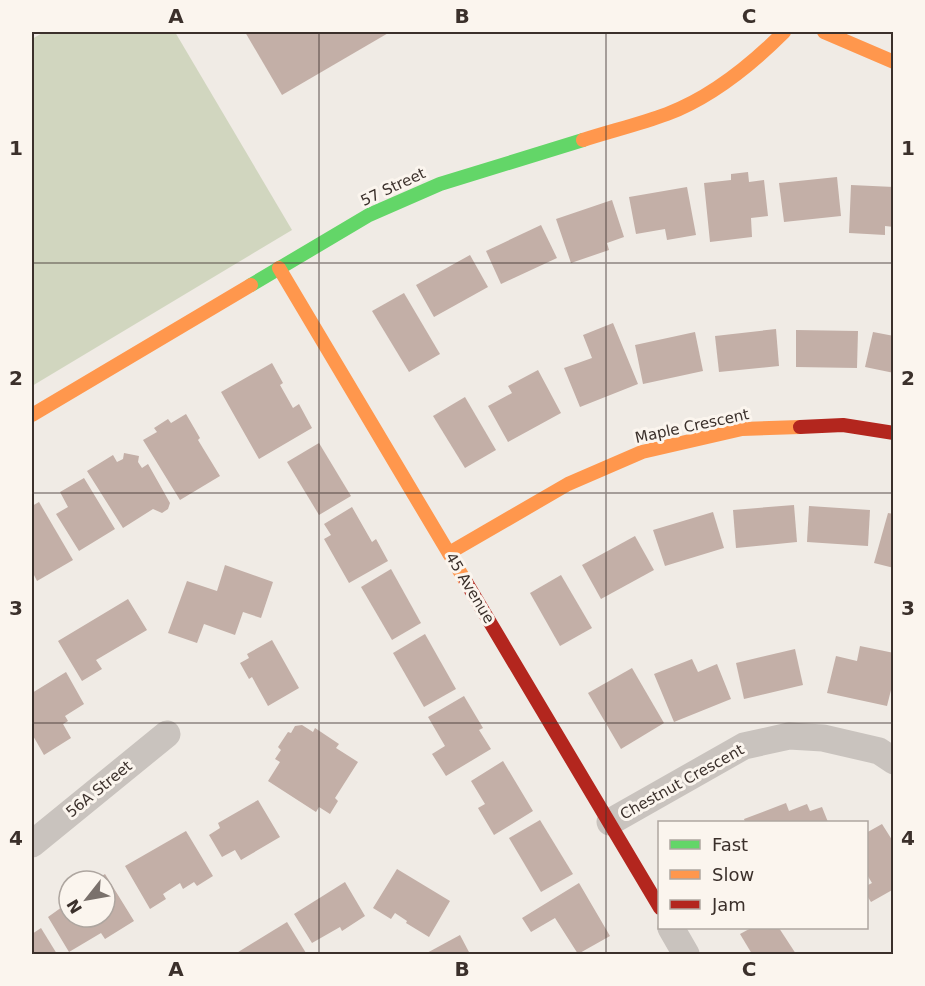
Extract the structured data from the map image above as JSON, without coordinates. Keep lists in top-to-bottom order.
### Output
{
  "streets": {
    "street": [
      "57 Street",
      "Maple Crescent",
      "45 Avenue",
      "Chestnut Crescent",
      "56A Street"
    ]
  },
  "crossings": [
    ["57 Street", "45 Avenue"],
    ["Maple Crescent", "45 Avenue"],
    ["45 Avenue", "Chestnut Crescent"]
  ],
  "legend": ["Fast", "Slow", "Jam"],
  "north": "bottom left",
  "grid": {
    "columns": ["A", "B", "C"],
    "rows": [
      "1",
      "2",
      "3",
      "4"
    ]
  }
}
